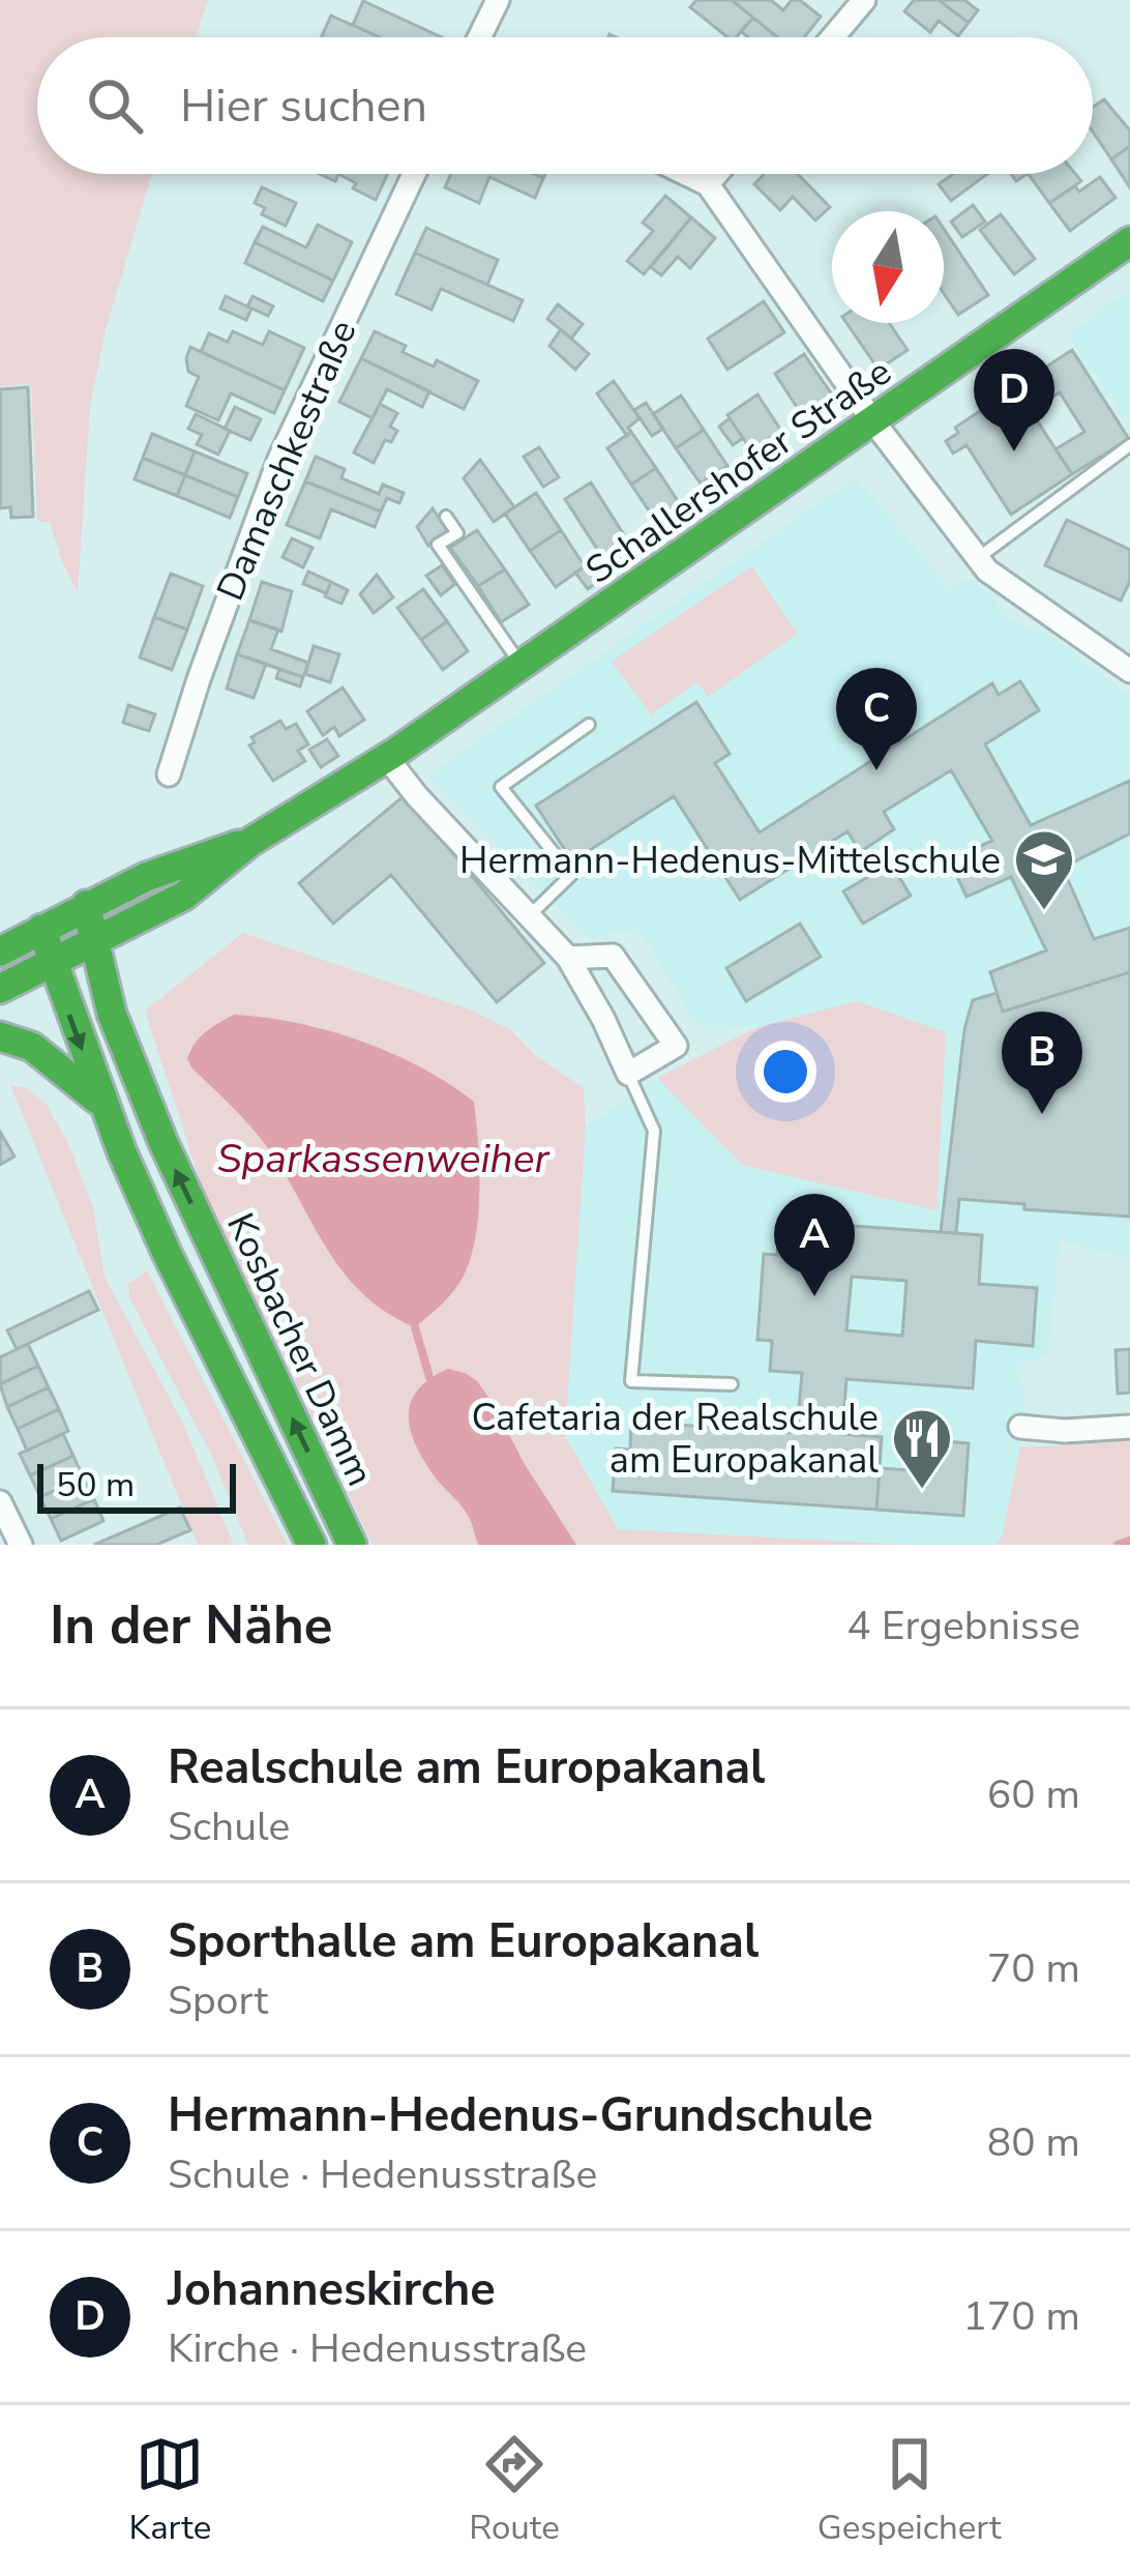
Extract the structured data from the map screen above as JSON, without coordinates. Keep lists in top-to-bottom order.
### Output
{
  "streets": {
    "street": ["Damaschkestraße", "Schallershofer Straße", "Kosbacher Damm"]
  },
  "crossings": [
    ["Schallershofer Straße", "Kosbacher Damm"]
  ],
  "water": ["Sparkassenweiher"],
  "places": {
    "school or university": ["Hermann-Hedenus-Mittelschule"],
    "restaurant": ["Cafetaria der Realschule am Europakanal"]
  },
  "scale_bar": "50 m",
  "north": "bottom",
  "page": {
    "search": "Hier suchen",
    "pins": [
      "D",
      "C",
      "B",
      "A"
    ],
    "scale": "50 m",
    "heading": ["In der Nähe", "4 Ergebnisse"],
    "list": [
      {
        "mark": "A",
        "name": "Realschule am Europakanal",
        "note": "Schule",
        "value": "60 m"
      },
      {
        "mark": "B",
        "name": "Sporthalle am Europakanal",
        "note": "Sport",
        "value": "70 m"
      },
      {
        "mark": "C",
        "name": "Hermann-Hedenus-Grundschule",
        "note": "Schule · Hedenusstraße",
        "value": "80 m"
      },
      {
        "mark": "D",
        "name": "Johanneskirche",
        "note": "Kirche · Hedenusstraße",
        "value": "170 m"
      }
    ],
    "nav": ["Karte", "Route", "Gespeichert"]
  }
}
